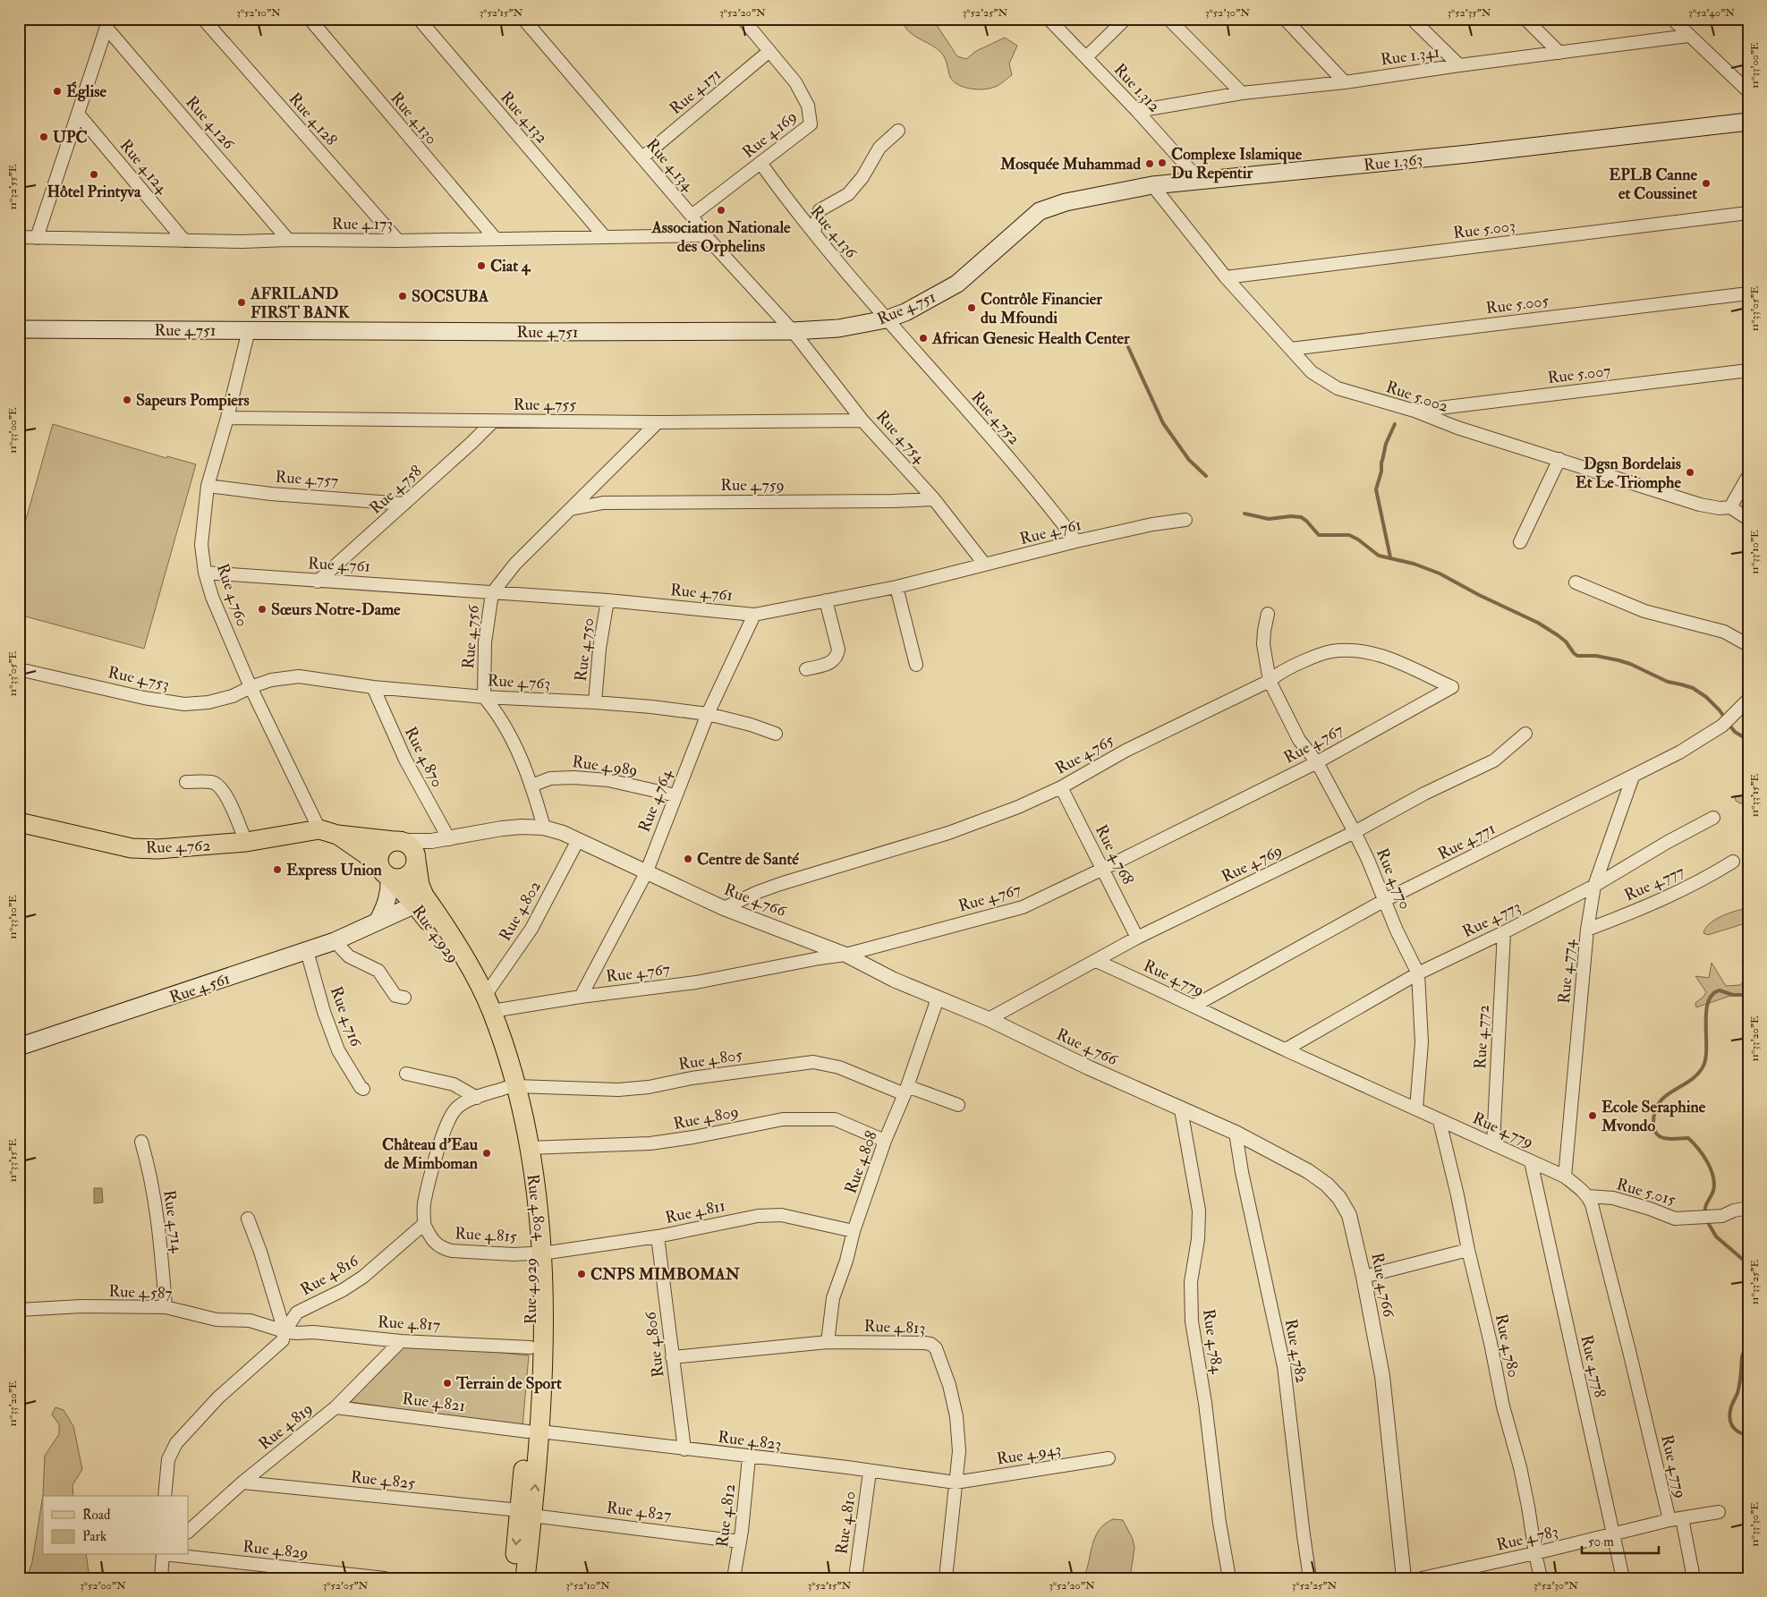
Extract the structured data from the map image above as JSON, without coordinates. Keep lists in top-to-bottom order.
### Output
{
  "streets": {
    "main road": [
      "Rue 1.363",
      "Rue 4.751",
      "Rue 4.762",
      "Rue 4.929",
      "Rue 4.561",
      "Rue 4.804"
    ],
    "street": [
      "Rue 1.341",
      "Rue 1.312",
      "Rue 4.171",
      "Rue 4.132",
      "Rue 4.130",
      "Rue 4.128",
      "Rue 4.126",
      "Rue 4.169",
      "Rue 4.134",
      "Rue 4.124",
      "Rue 4.173",
      "Rue 5.003",
      "Rue 4.136",
      "Rue 5.005",
      "Rue 5.007",
      "Rue 5.002",
      "Rue 4.755",
      "Rue 4.752",
      "Rue 4.754",
      "Rue 4.757",
      "Rue 4.759",
      "Rue 4.758",
      "Rue 4.761",
      "Rue 4.760",
      "Rue 4.756",
      "Rue 4.750",
      "Rue 4.753",
      "Rue 4.763",
      "Rue 4.767",
      "Rue 4.765",
      "Rue 4.870",
      "Rue 4.989",
      "Rue 4.764",
      "Rue 4.771",
      "Rue 4.768",
      "Rue 4.769",
      "Rue 4.770",
      "Rue 4.777",
      "Rue 4.766",
      "Rue 4.802",
      "Rue 4.773",
      "Rue 4.774",
      "Rue 4.779",
      "Rue 4.716",
      "Rue 4.772",
      "Rue 4.805",
      "Rue 4.809",
      "Rue 4.808",
      "Rue 5.015",
      "Rue 4.811",
      "Rue 4.714",
      "Rue 4.815",
      "Rue 4.816",
      "Rue 4.587",
      "Rue 4.817",
      "Rue 4.813",
      "Rue 4.784",
      "Rue 4.806",
      "Rue 4.780",
      "Rue 4.782",
      "Rue 4.778",
      "Rue 4.821",
      "Rue 4.819",
      "Rue 4.823",
      "Rue 4.943",
      "Rue 4.825",
      "Rue 4.827",
      "Rue 4.812",
      "Rue 4.810",
      "Rue 4.783",
      "Rue 4.829"
    ]
  },
  "crossings": [
    ["Rue 1.341", "Rue 1.312"],
    ["Rue 1.312", "Rue 1.363"],
    ["Rue 4.171", "Rue 4.169"],
    ["Rue 4.171", "Rue 4.134"],
    ["Rue 4.132", "Rue 4.173"],
    ["Rue 4.130", "Rue 4.173"],
    ["Rue 4.128", "Rue 4.173"],
    ["Rue 4.126", "Rue 4.173"],
    ["Rue 4.169", "Rue 4.134"],
    ["Rue 4.169", "Rue 4.136"],
    ["Rue 1.363", "Rue 4.751"],
    ["Rue 1.363", "Rue 5.002"],
    ["Rue 4.134", "Rue 4.173"],
    ["Rue 4.134", "Rue 4.751"],
    ["Rue 4.134", "Rue 4.754"],
    ["Rue 4.124", "Rue 4.173"],
    ["Rue 5.003", "Rue 5.002"],
    ["Rue 4.136", "Rue 4.751"],
    ["Rue 4.136", "Rue 4.752"],
    ["Rue 5.005", "Rue 5.002"],
    ["Rue 4.751", "Rue 4.752"],
    ["Rue 4.751", "Rue 4.754"],
    ["Rue 4.751", "Rue 4.760"],
    ["Rue 5.007", "Rue 5.002"],
    ["Rue 4.755", "Rue 4.754"],
    ["Rue 4.755", "Rue 4.758"],
    ["Rue 4.755", "Rue 4.760"],
    ["Rue 4.755", "Rue 4.756"],
    ["Rue 4.752", "Rue 4.761"],
    ["Rue 4.754", "Rue 4.759"],
    ["Rue 4.754", "Rue 4.761"],
    ["Rue 4.757", "Rue 4.758"],
    ["Rue 4.757", "Rue 4.760"],
    ["Rue 4.759", "Rue 4.756"],
    ["Rue 4.758", "Rue 4.761"],
    ["Rue 4.761", "Rue 4.760"],
    ["Rue 4.761", "Rue 4.756"],
    ["Rue 4.761", "Rue 4.750"],
    ["Rue 4.761", "Rue 4.764"],
    ["Rue 4.760", "Rue 4.753"],
    ["Rue 4.760", "Rue 4.763"],
    ["Rue 4.760", "Rue 4.762"],
    ["Rue 4.760", "Rue 4.929"],
    ["Rue 4.756", "Rue 4.763"],
    ["Rue 4.750", "Rue 4.763"],
    ["Rue 4.753", "Rue 4.763"],
    ["Rue 4.763", "Rue 4.870"],
    ["Rue 4.763", "Rue 4.764"],
    ["Rue 4.767", "Rue 4.765"],
    ["Rue 4.767", "Rue 4.764"],
    ["Rue 4.767", "Rue 4.768"],
    ["Rue 4.767", "Rue 4.770"],
    ["Rue 4.767", "Rue 4.766"],
    ["Rue 4.767", "Rue 4.802"],
    ["Rue 4.767", "Rue 4.804"],
    ["Rue 4.765", "Rue 4.768"],
    ["Rue 4.765", "Rue 4.770"],
    ["Rue 4.765", "Rue 4.766"],
    ["Rue 4.870", "Rue 4.766"],
    ["Rue 4.989", "Rue 4.764"],
    ["Rue 4.764", "Rue 4.766"],
    ["Rue 4.771", "Rue 4.770"],
    ["Rue 4.771", "Rue 4.774"],
    ["Rue 4.771", "Rue 4.779"],
    ["Rue 4.762", "Rue 4.766"],
    ["Rue 4.762", "Rue 4.929"],
    ["Rue 4.762", "Rue 4.804"],
    ["Rue 4.768", "Rue 4.769"],
    ["Rue 4.769", "Rue 4.770"],
    ["Rue 4.769", "Rue 4.766"],
    ["Rue 4.769", "Rue 4.779"],
    ["Rue 4.770", "Rue 4.773"],
    ["Rue 4.770", "Rue 4.779"],
    ["Rue 4.777", "Rue 4.774"],
    ["Rue 4.766", "Rue 4.802"],
    ["Rue 4.766", "Rue 4.929"],
    ["Rue 4.766", "Rue 4.808"],
    ["Rue 4.766", "Rue 4.804"],
    ["Rue 4.766", "Rue 4.784"],
    ["Rue 4.766", "Rue 4.782"],
    ["Rue 4.802", "Rue 4.804"],
    ["Rue 4.773", "Rue 4.774"],
    ["Rue 4.773", "Rue 4.779"],
    ["Rue 4.773", "Rue 4.772"],
    ["Rue 4.929", "Rue 4.561"],
    ["Rue 4.929", "Rue 4.805"],
    ["Rue 4.929", "Rue 4.804"],
    ["Rue 4.929", "Rue 4.811"],
    ["Rue 4.929", "Rue 4.815"],
    ["Rue 4.929", "Rue 4.817"],
    ["Rue 4.929", "Rue 4.821"],
    ["Rue 4.929", "Rue 4.823"],
    ["Rue 4.774", "Rue 4.779"],
    ["Rue 4.779", "Rue 4.772"],
    ["Rue 4.779", "Rue 5.015"],
    ["Rue 4.779", "Rue 4.780"],
    ["Rue 4.779", "Rue 4.778"],
    ["Rue 4.779", "Rue 4.783"],
    ["Rue 4.561", "Rue 4.716"],
    ["Rue 4.805", "Rue 4.808"],
    ["Rue 4.805", "Rue 4.804"],
    ["Rue 4.809", "Rue 4.808"],
    ["Rue 4.809", "Rue 4.804"],
    ["Rue 4.808", "Rue 4.811"],
    ["Rue 4.808", "Rue 4.813"],
    ["Rue 4.804", "Rue 4.811"],
    ["Rue 4.804", "Rue 4.815"],
    ["Rue 4.804", "Rue 4.821"],
    ["Rue 4.804", "Rue 4.823"],
    ["Rue 4.804", "Rue 4.825"],
    ["Rue 4.804", "Rue 4.827"],
    ["Rue 4.811", "Rue 4.815"],
    ["Rue 4.811", "Rue 4.806"],
    ["Rue 4.714", "Rue 4.587"],
    ["Rue 4.815", "Rue 4.816"],
    ["Rue 4.816", "Rue 4.587"],
    ["Rue 4.816", "Rue 4.817"],
    ["Rue 4.587", "Rue 4.817"],
    ["Rue 4.817", "Rue 4.819"],
    ["Rue 4.813", "Rue 4.806"],
    ["Rue 4.813", "Rue 4.823"],
    ["Rue 4.813", "Rue 4.943"],
    ["Rue 4.806", "Rue 4.823"],
    ["Rue 4.780", "Rue 4.783"],
    ["Rue 4.778", "Rue 4.783"],
    ["Rue 4.821", "Rue 4.819"],
    ["Rue 4.821", "Rue 4.823"],
    ["Rue 4.819", "Rue 4.825"],
    ["Rue 4.823", "Rue 4.943"],
    ["Rue 4.823", "Rue 4.812"],
    ["Rue 4.823", "Rue 4.810"],
    ["Rue 4.825", "Rue 4.827"],
    ["Rue 4.827", "Rue 4.812"]
  ],
  "places": [
    "Église",
    "UPC",
    "Complexe Islamique Du Repentir",
    "Mosquée Muhammad",
    "Hôtel Printyva",
    "EPLB Canne et Coussinet",
    "Association Nationale des Orphelins",
    "Ciat 4",
    "SOCSUBA",
    "AFRILAND FIRST BANK",
    "Contrôle Financier du Mfoundi",
    "African Genesic Health Center",
    "Sapeurs Pompiers",
    "Dgsn Bordelais Et Le Triomphe",
    "Sœurs Notre-Dame",
    "Centre de Santé",
    "Express Union",
    "Ecole Seraphine Mvondo",
    "Château d'Eau de Mimboman",
    "CNPS MIMBOMAN",
    "Terrain de Sport"
  ],
  "legend": ["Road", "Park"],
  "scale_bar": "50 m",
  "coordinates": [
    "3°52'10\"N",
    "3°52'15\"N",
    "3°52'20\"N",
    "3°52'25\"N",
    "3°52'30\"N",
    "3°52'35\"N",
    "3°52'40\"N",
    "11°33'00\"E",
    "11°32'55\"E",
    "11°33'05\"E",
    "11°33'10\"E",
    "11°33'15\"E",
    "11°33'20\"E",
    "11°33'25\"E",
    "11°33'30\"E",
    "3°52'00\"N",
    "3°52'05\"N"
  ]
}
